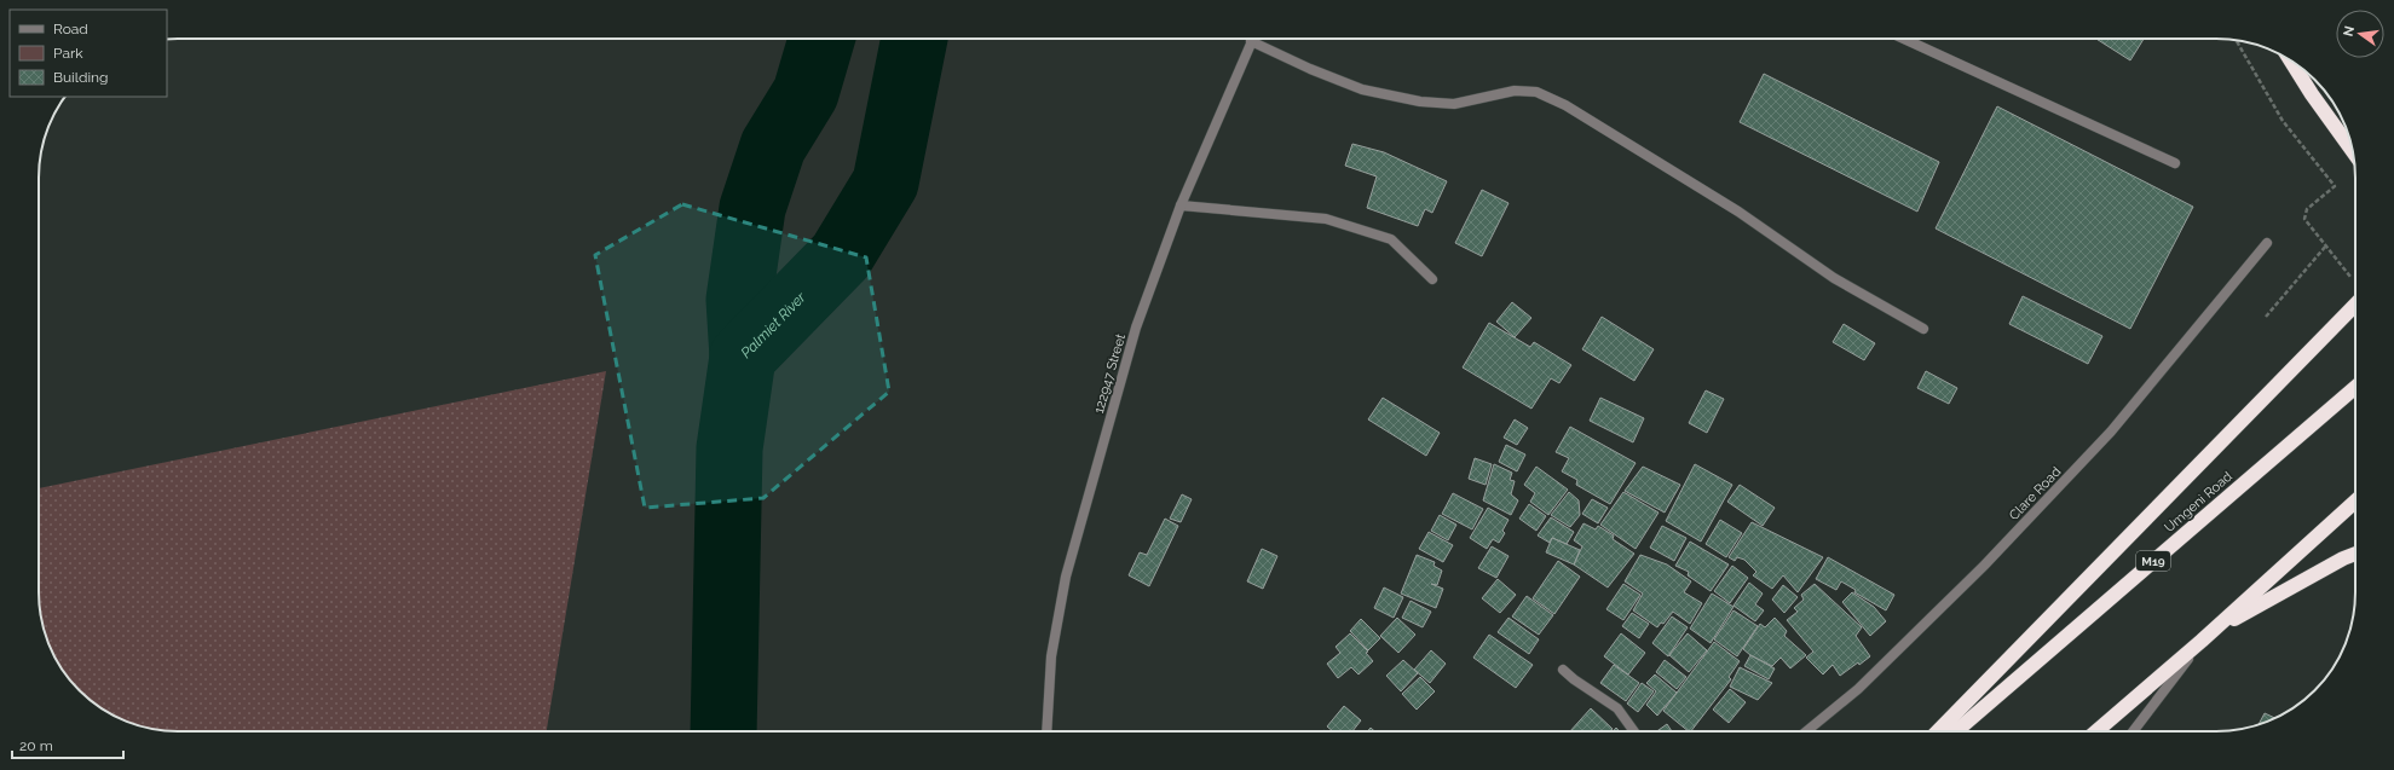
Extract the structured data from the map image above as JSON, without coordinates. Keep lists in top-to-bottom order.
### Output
{
  "streets": {
    "highway": ["Umgeni Road", "M19"],
    "street": ["122947 Street", "Clare Road"]
  },
  "water": ["Palmiet River"],
  "legend": ["Road", "Park", "Building"],
  "scale_bar": "20 m",
  "north": "left"
}
